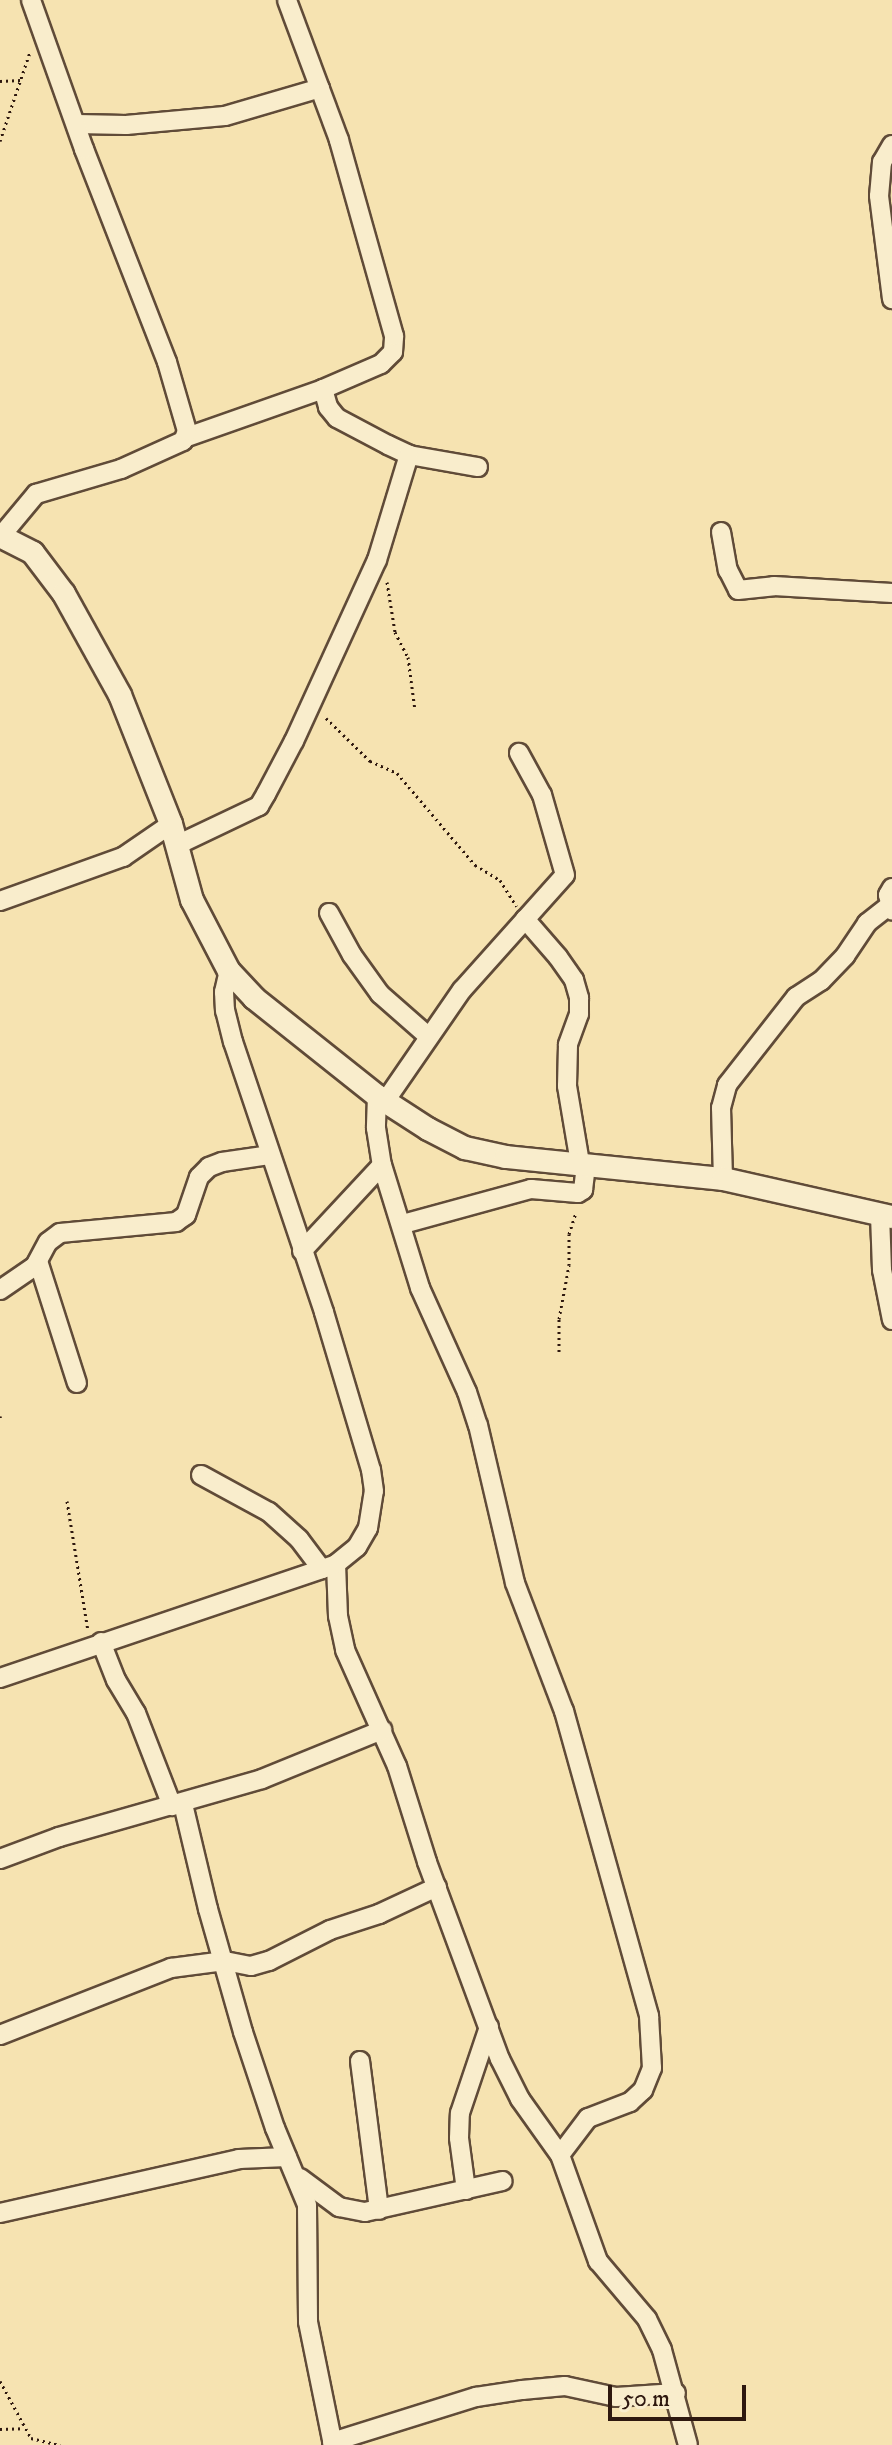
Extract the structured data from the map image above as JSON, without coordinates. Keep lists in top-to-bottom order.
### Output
{
  "scale_bar": "50 m"
}
